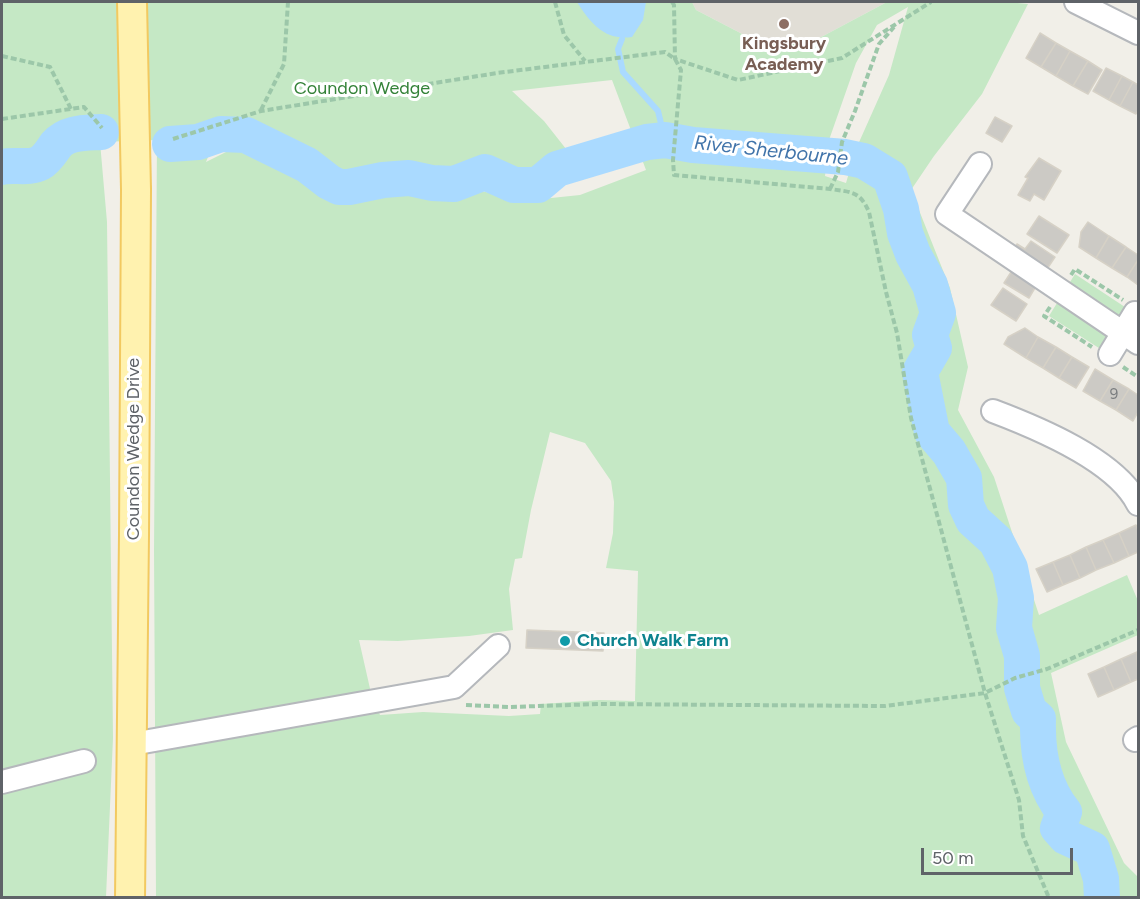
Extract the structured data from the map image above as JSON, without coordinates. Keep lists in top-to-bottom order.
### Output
{
  "streets": {
    "main road": ["Coundon Wedge Drive"]
  },
  "water": ["River Sherbourne"],
  "parks": ["Coundon Wedge"],
  "places": ["Kingsbury Academy", "Church Walk Farm"],
  "house_numbers": ["9"],
  "scale_bar": "50 m"
}
